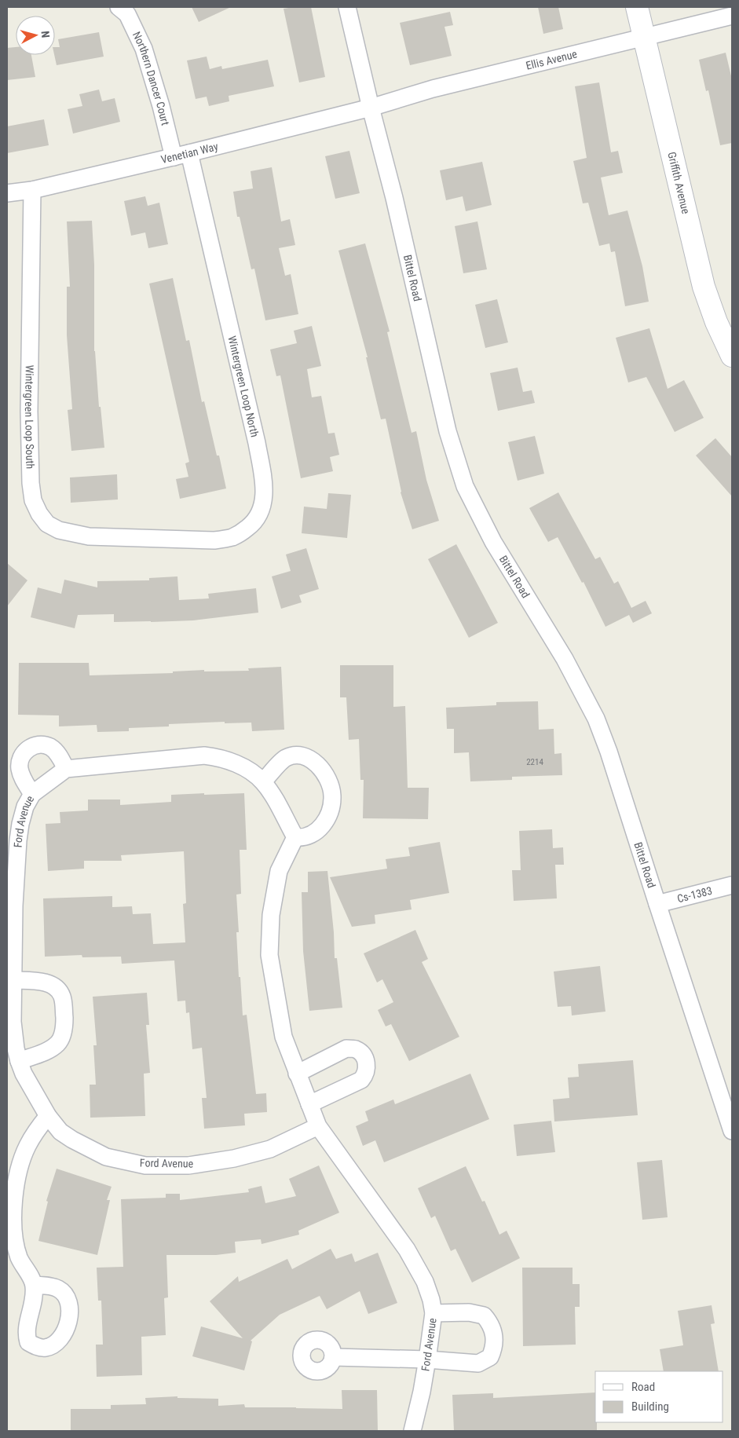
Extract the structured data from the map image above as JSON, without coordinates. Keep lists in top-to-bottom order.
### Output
{
  "streets": {
    "street": [
      "Ellis Avenue",
      "Northern Dancer Court",
      "Venetian Way",
      "Griffith Avenue",
      "Bittel Road",
      "Wintergreen Loop North",
      "Wintergreen Loop South",
      "Ford Avenue",
      "Cs-1383"
    ]
  },
  "crossings": [
    ["Ellis Avenue", "Venetian Way"],
    ["Ellis Avenue", "Griffith Avenue"],
    ["Ellis Avenue", "Bittel Road"],
    ["Northern Dancer Court", "Venetian Way"],
    ["Northern Dancer Court", "Wintergreen Loop North"],
    ["Venetian Way", "Bittel Road"],
    ["Venetian Way", "Wintergreen Loop North"],
    ["Venetian Way", "Wintergreen Loop South"],
    ["Bittel Road", "Cs-1383"],
    ["Wintergreen Loop North", "Wintergreen Loop South"]
  ],
  "house_numbers": ["2214"],
  "legend": ["Road", "Building"],
  "north": "right"
}
